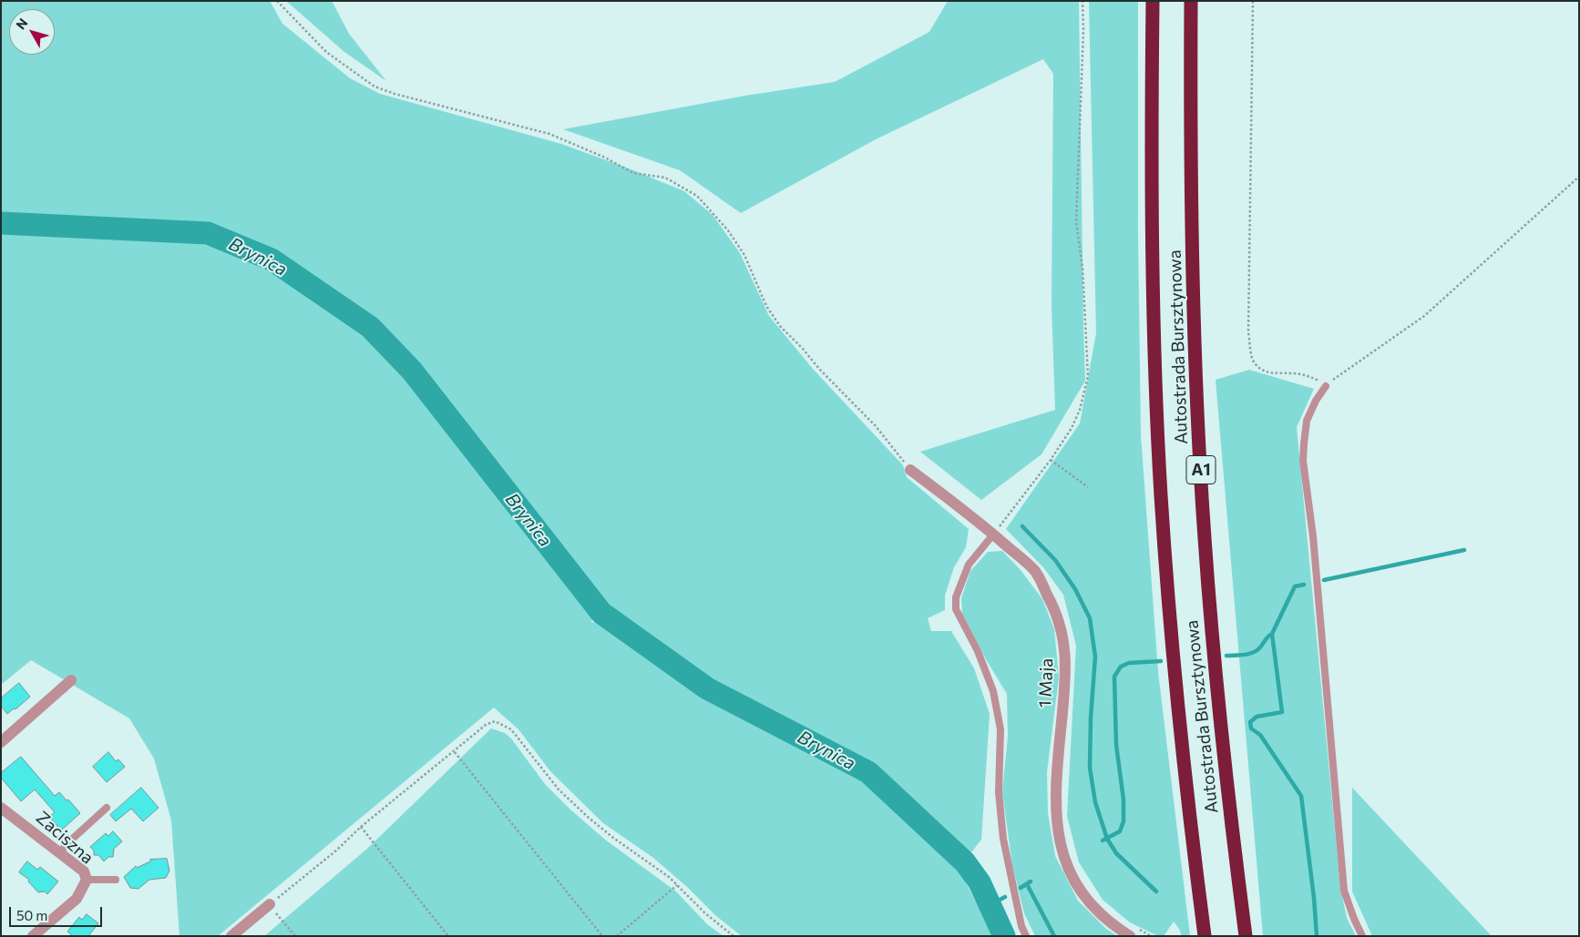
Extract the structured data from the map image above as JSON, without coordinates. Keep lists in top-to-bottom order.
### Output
{
  "streets": {
    "highway": ["Autostrada Bursztynowa", "A1"],
    "street": ["1 Maja", "Zaciszna"]
  },
  "water": ["Brynica"],
  "scale_bar": "50 m",
  "north": "top left"
}
